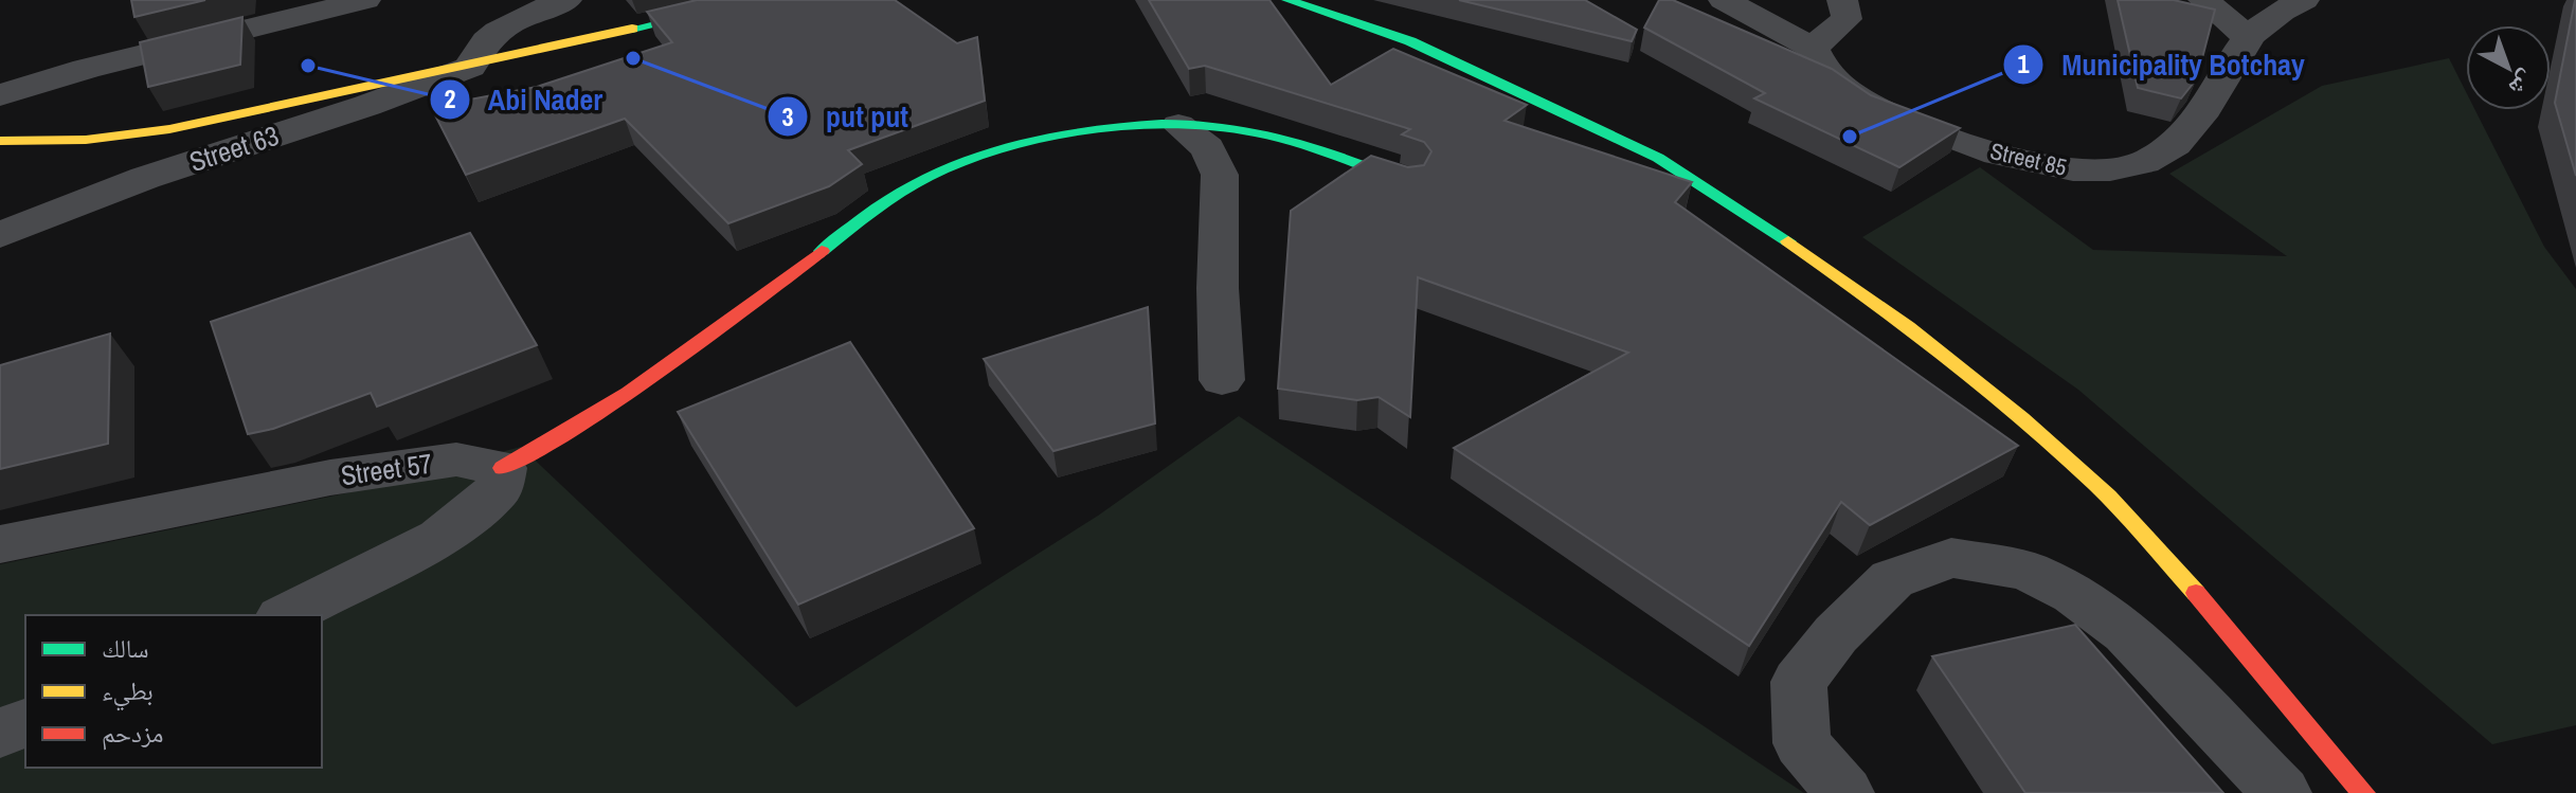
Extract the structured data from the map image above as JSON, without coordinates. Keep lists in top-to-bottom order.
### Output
{
  "streets": {
    "street": ["Street 63", "Street 85", "Street 57"]
  },
  "places": ["put put", "Abi Nader", "Municipality Botchay"],
  "legend": ["سالك", "بطيء", "مزدحم"],
  "north": "bottom right"
}
